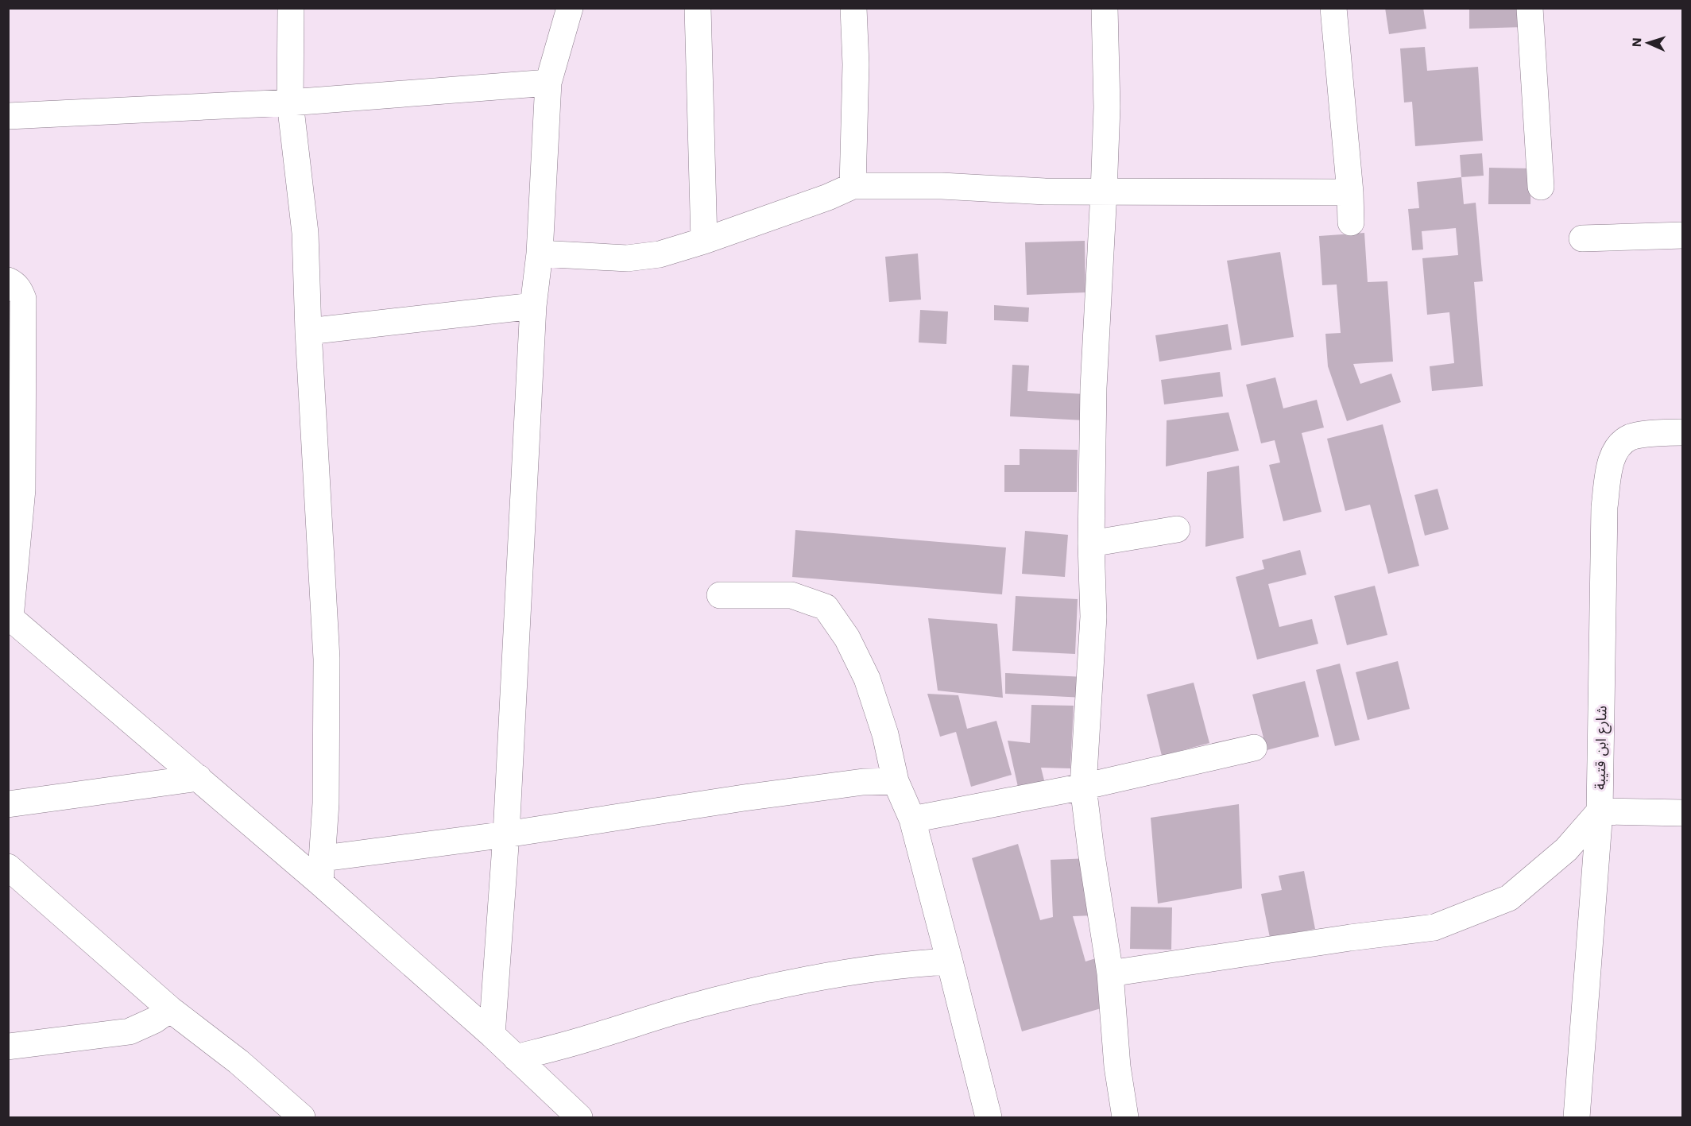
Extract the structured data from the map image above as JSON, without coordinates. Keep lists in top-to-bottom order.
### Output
{
  "streets": {
    "street": ["شارع ابن قتيبة"]
  },
  "north": "left"
}
